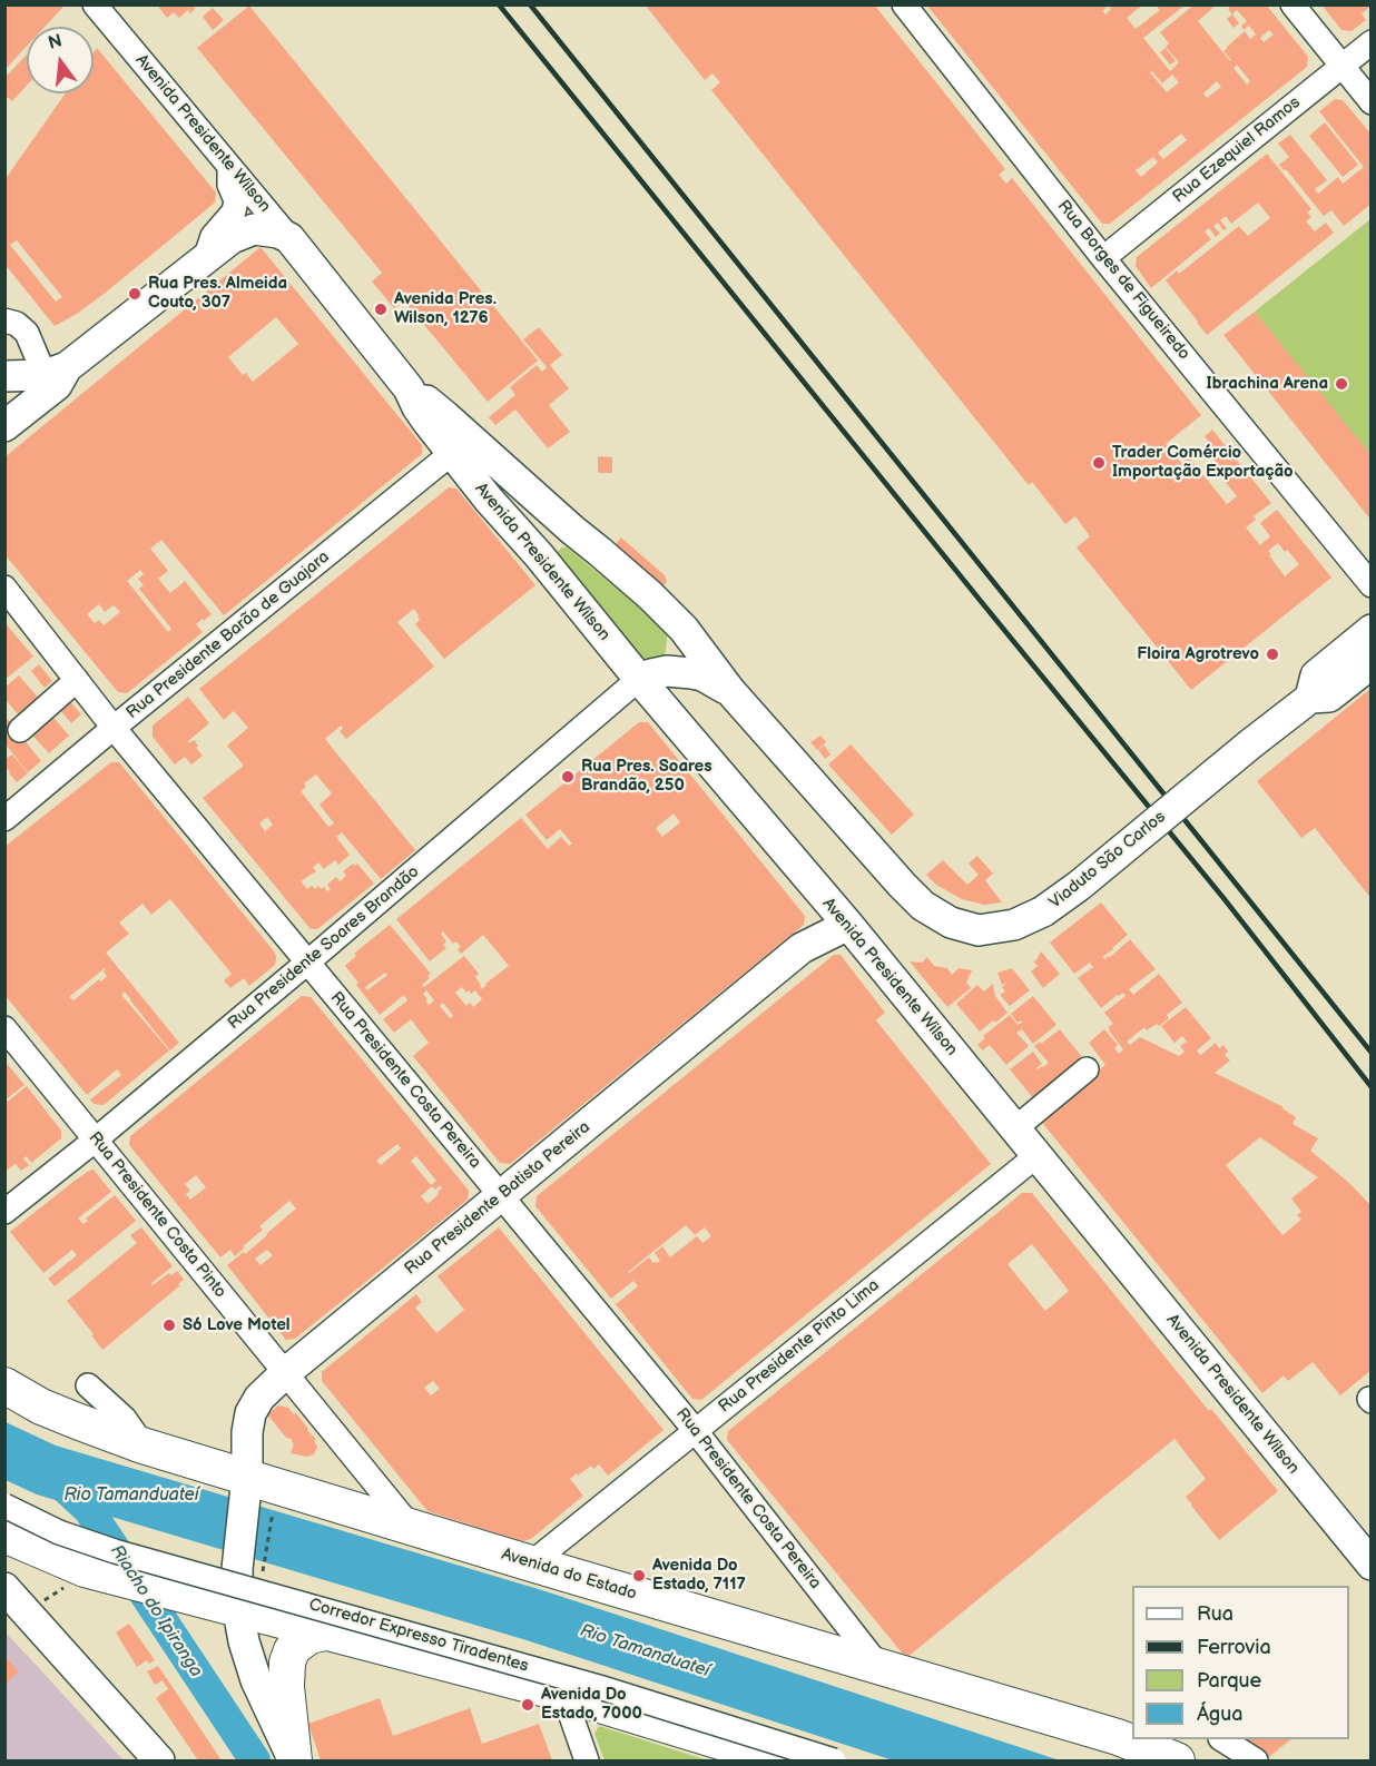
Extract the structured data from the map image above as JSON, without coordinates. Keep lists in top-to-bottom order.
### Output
{
  "streets": {
    "highway": ["Avenida do Estado"],
    "main road": ["Avenida Presidente Wilson", "Viaduto São Carlos", "Rua Presidente Batista Pereira"],
    "street": [
      "Rua Ezequiel Ramos",
      "Rua Borges de Figueiredo",
      "Rua Presidente Barão de Guajara",
      "Rua Presidente Soares Brandão",
      "Rua Presidente Costa Pereira",
      "Rua Presidente Costa Pinto",
      "Rua Presidente Pinto Lima",
      "Corredor Expresso Tiradentes"
    ]
  },
  "crossings": [
    ["Avenida Presidente Wilson", "Rua Presidente Barão de Guajara"],
    ["Avenida Presidente Wilson", "Viaduto São Carlos"],
    ["Avenida Presidente Wilson", "Rua Presidente Soares Brandão"],
    ["Avenida Presidente Wilson", "Rua Presidente Batista Pereira"],
    ["Avenida Presidente Wilson", "Rua Presidente Pinto Lima"],
    ["Rua Ezequiel Ramos", "Rua Borges de Figueiredo"],
    ["Rua Presidente Barão de Guajara", "Rua Presidente Costa Pereira"],
    ["Rua Presidente Soares Brandão", "Rua Presidente Costa Pereira"],
    ["Rua Presidente Soares Brandão", "Rua Presidente Costa Pinto"],
    ["Rua Presidente Costa Pereira", "Rua Presidente Batista Pereira"],
    ["Rua Presidente Costa Pereira", "Rua Presidente Pinto Lima"],
    ["Rua Presidente Costa Pereira", "Avenida do Estado"],
    ["Rua Presidente Batista Pereira", "Rua Presidente Costa Pinto"],
    ["Rua Presidente Batista Pereira", "Avenida do Estado"],
    ["Rua Presidente Costa Pinto", "Avenida do Estado"],
    ["Rua Presidente Pinto Lima", "Avenida do Estado"]
  ],
  "water": ["Rio Tamanduateí", "Riacho do Ipiranga"],
  "places": [
    "Rua Pres. Almeida Couto, 307",
    "Avenida Pres. Wilson, 1276",
    "Ibrachina Arena",
    "Trader Comércio Importação Exportação",
    "Floira Agrotrevo",
    "Rua Pres. Soares Brandão, 250",
    "Só Love Motel",
    "Avenida Do Estado, 7117",
    "Avenida Do Estado, 7000"
  ],
  "legend": [
    "Rua",
    "Ferrovia",
    "Parque",
    "Água"
  ],
  "north": "top"
}
